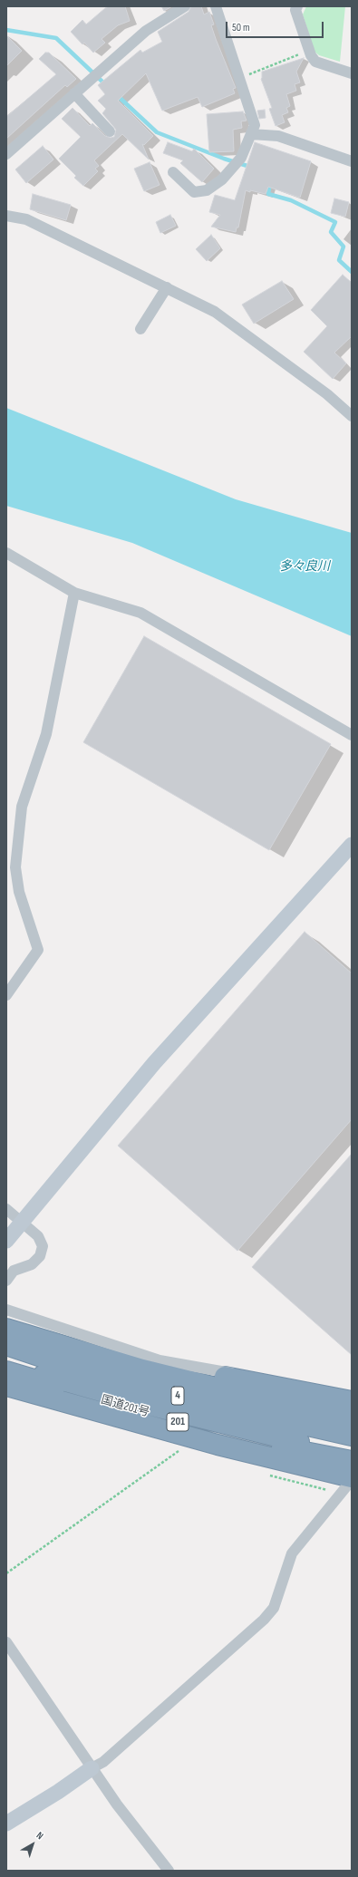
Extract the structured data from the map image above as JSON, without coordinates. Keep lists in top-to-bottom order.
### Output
{
  "streets": {
    "highway": ["4", "国道201号", "201"]
  },
  "water": ["多々良川"],
  "scale_bar": "50 m",
  "north": "top right"
}
